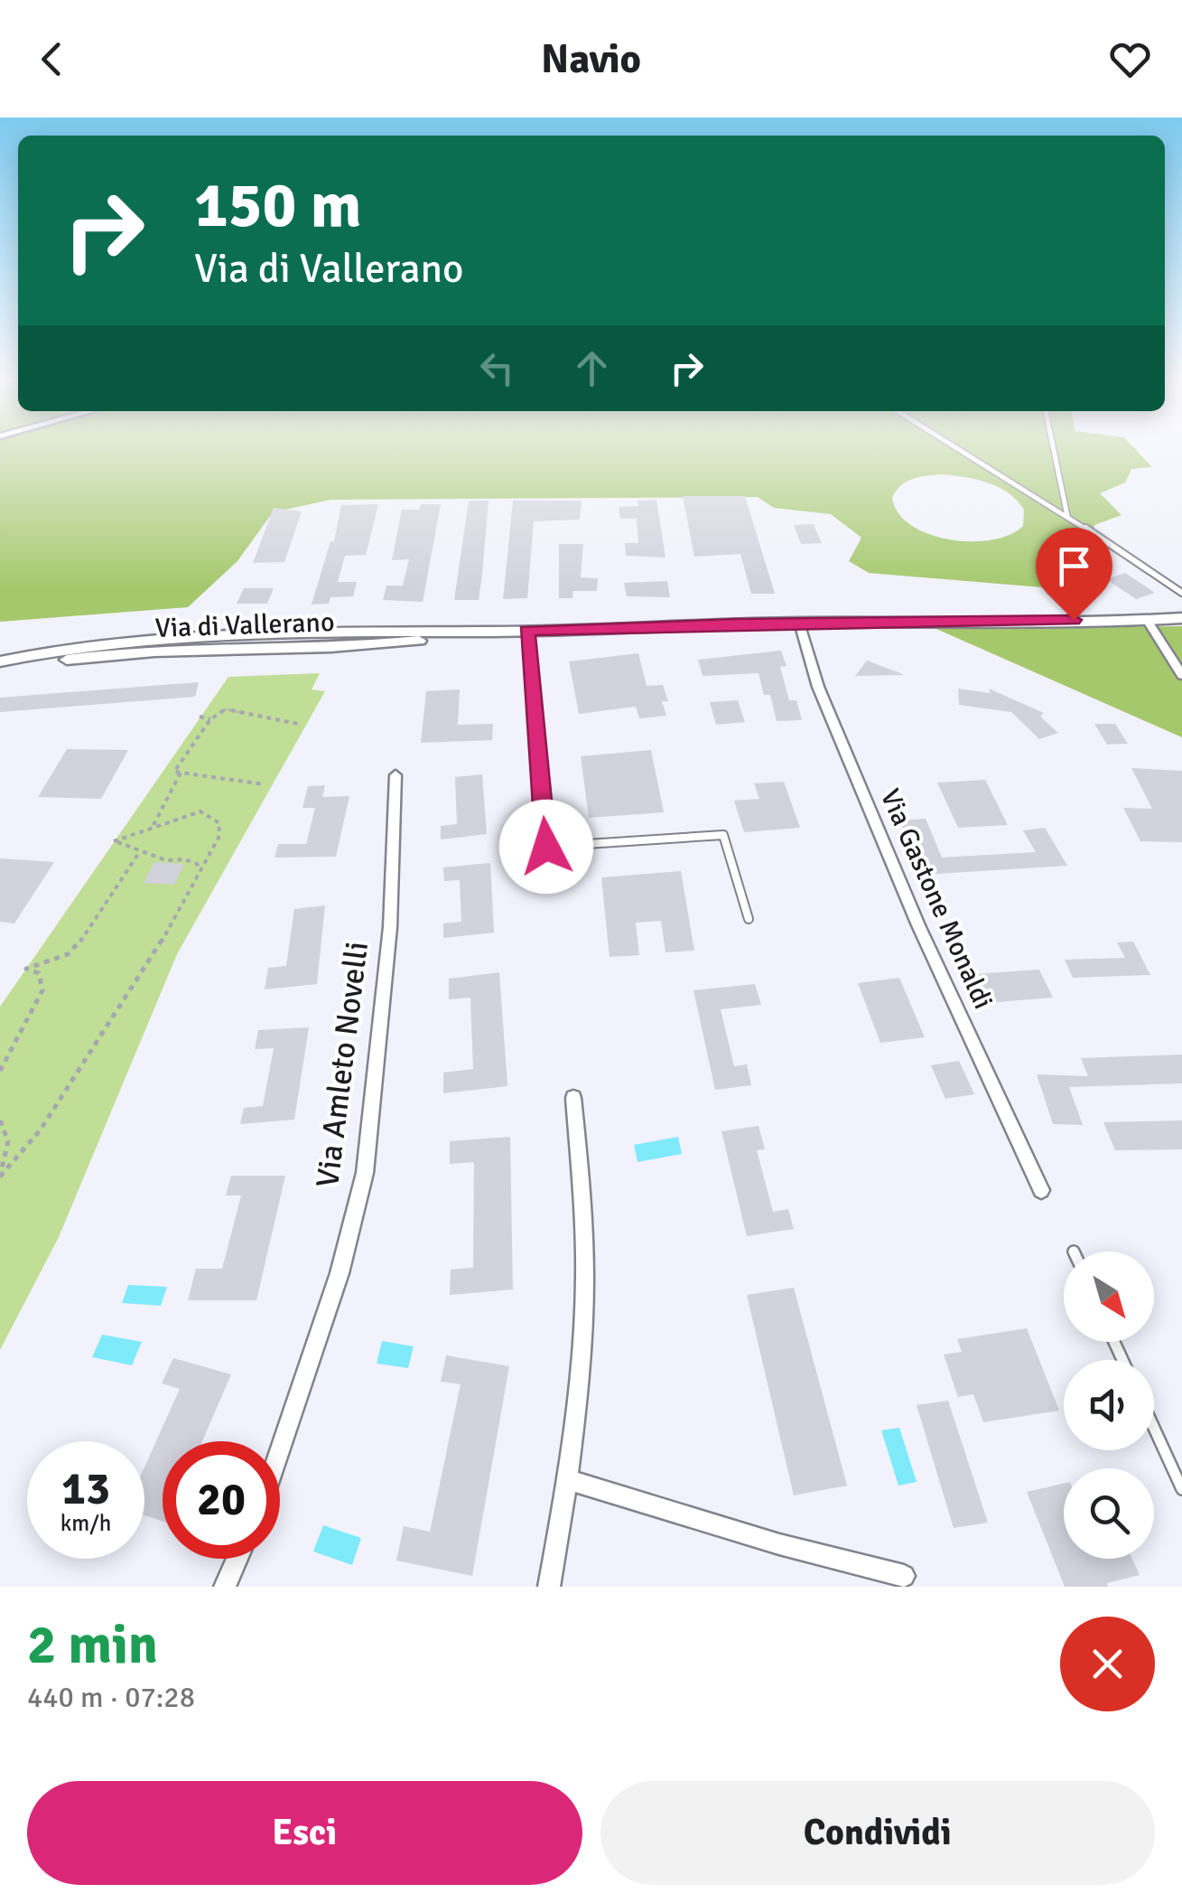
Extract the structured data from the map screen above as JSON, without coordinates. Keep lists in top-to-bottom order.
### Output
{
  "streets": {
    "street": ["Via di Vallerano", "Via Gastone Monaldi", "Via Amleto Novelli"]
  },
  "crossings": [
    ["Via di Vallerano", "Via Gastone Monaldi"]
  ],
  "north": "bottom right",
  "page": {
    "header": "Navio",
    "turn": ["150 m", "Via di Vallerano"],
    "speed": "13 km/h",
    "limit": "20",
    "heading": ["2 min", "440 m · 07:28"],
    "buttons": ["Esci", "Condividi"]
  }
}
